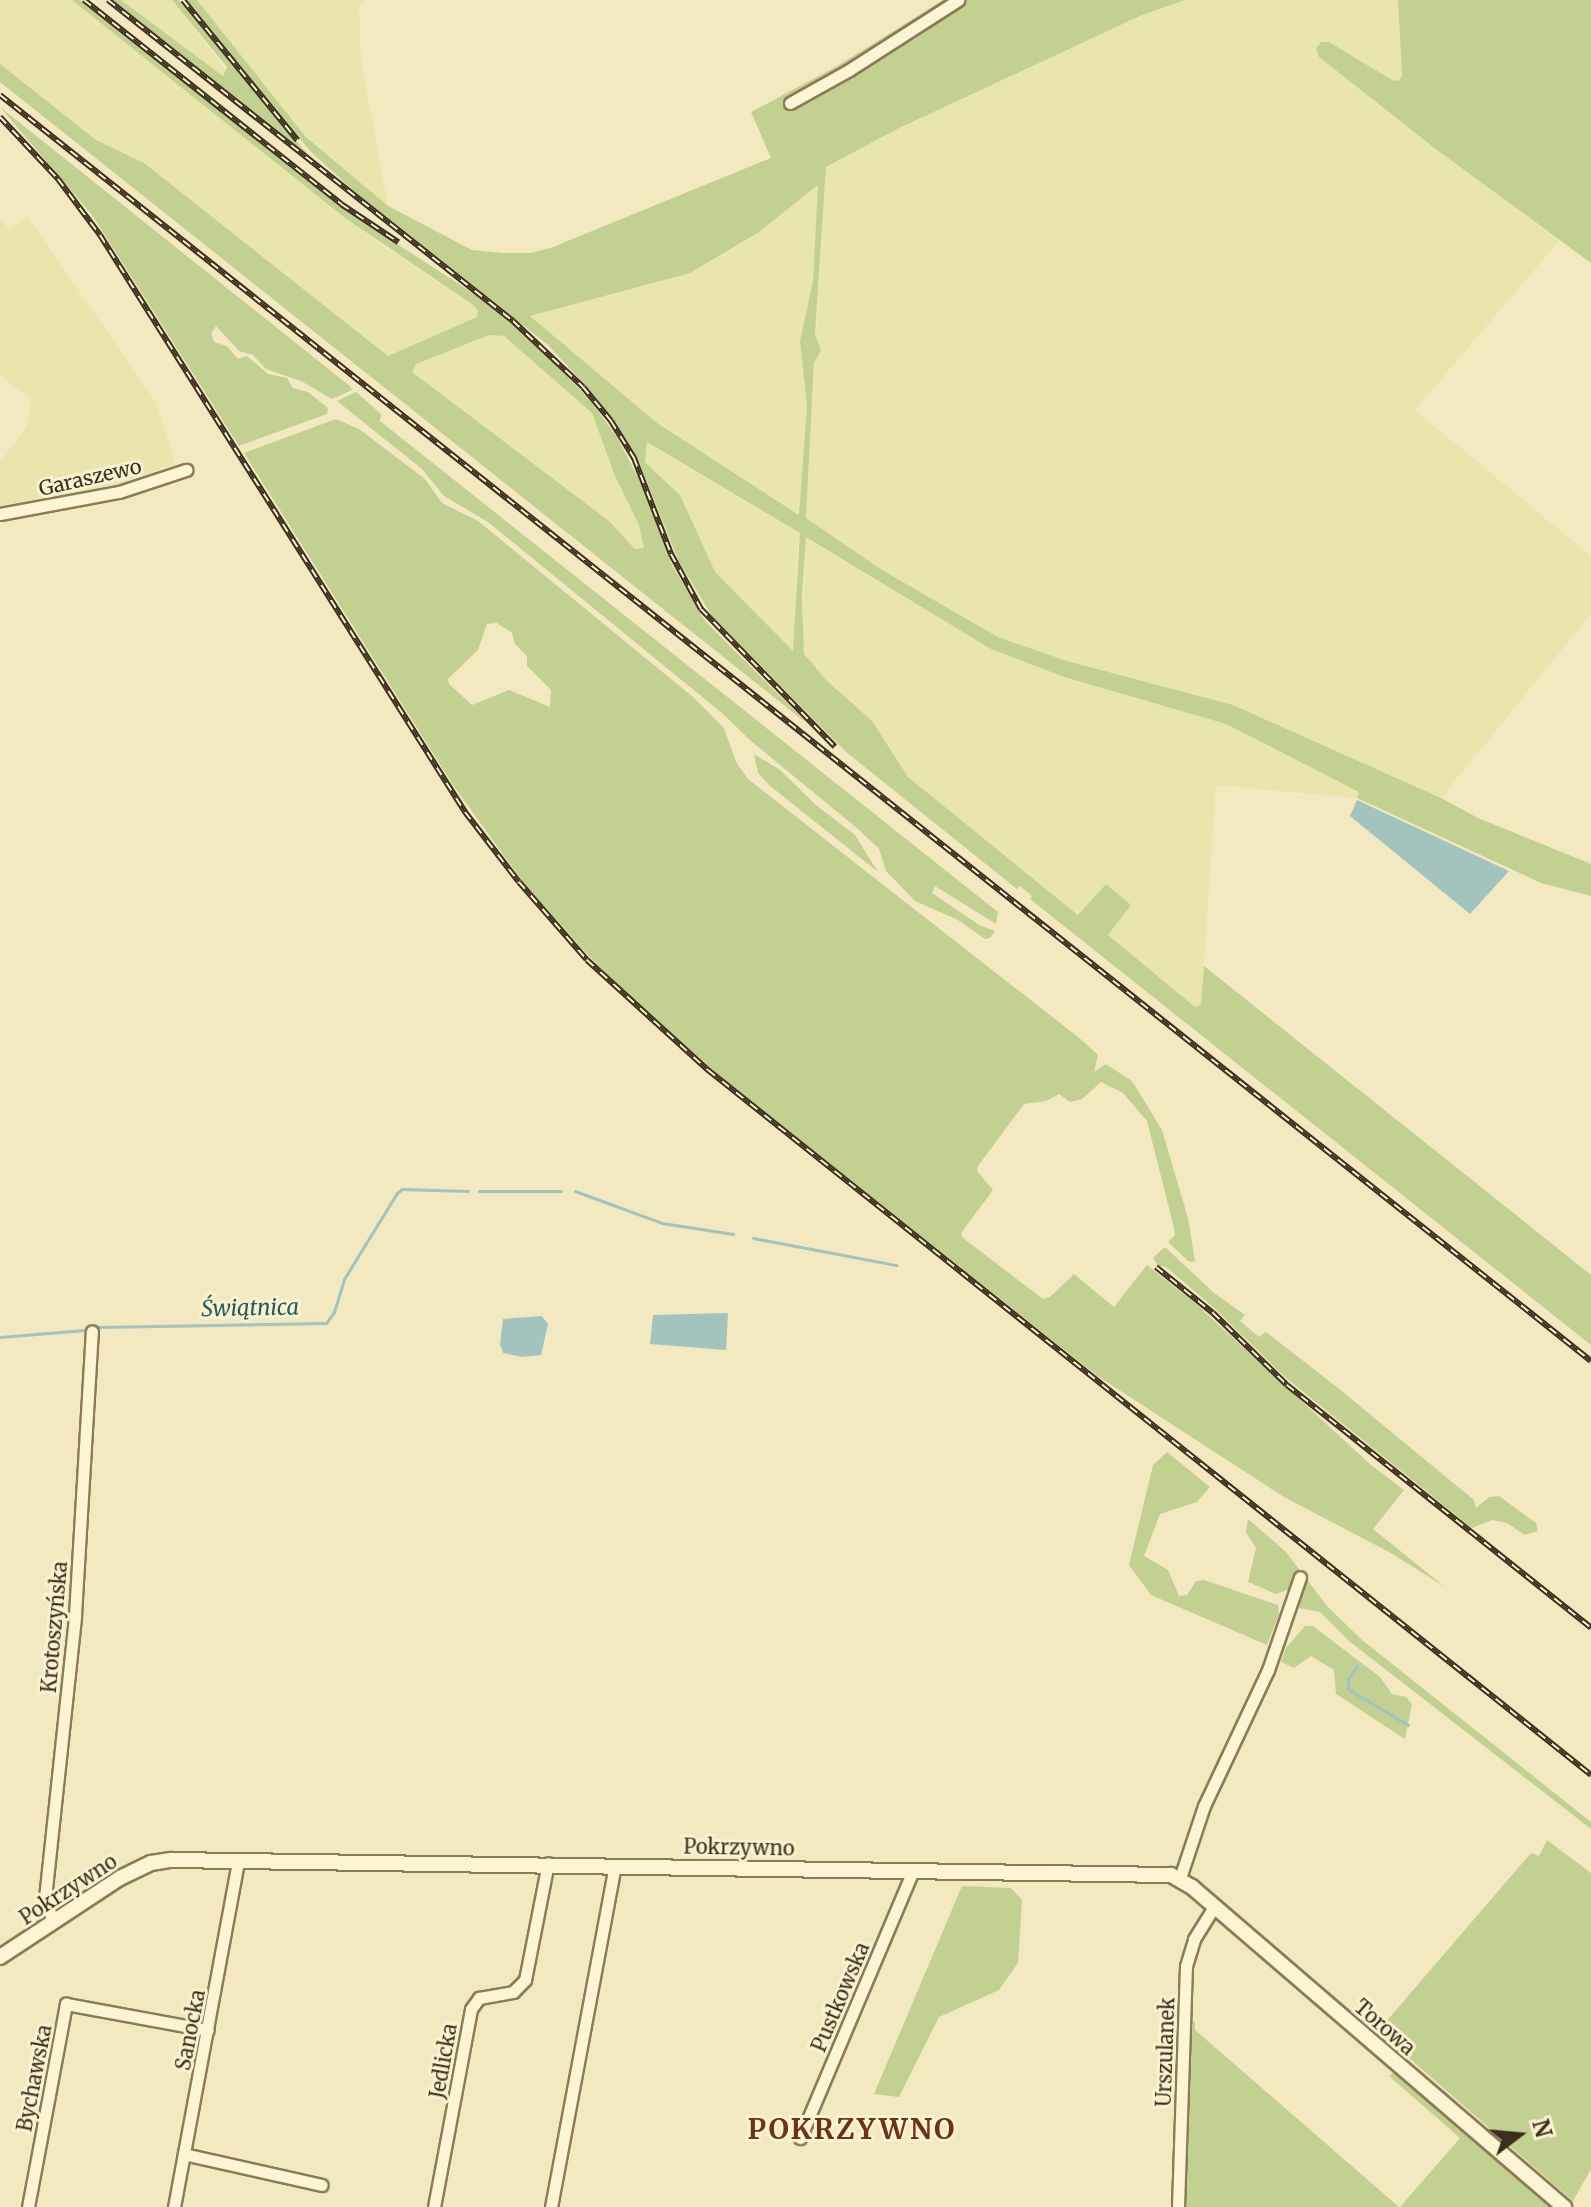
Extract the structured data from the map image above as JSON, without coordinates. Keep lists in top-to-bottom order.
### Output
{
  "streets": {
    "street": [
      "Garaszewo",
      "Krotoszyńska",
      "Pokrzywno",
      "Pustkowska",
      "Torowa",
      "Sanocka",
      "Urszulanek",
      "Jedlicka",
      "Bychawska"
    ]
  },
  "crossings": [
    ["Krotoszyńska", "Pokrzywno"],
    ["Pokrzywno", "Pustkowska"],
    ["Pokrzywno", "Torowa"],
    ["Pokrzywno", "Sanocka"],
    ["Pokrzywno", "Jedlicka"],
    ["Torowa", "Urszulanek"],
    ["Sanocka", "Bychawska"]
  ],
  "districts": ["POKRZYWNO"],
  "water": ["Świątnica"],
  "north": "right"
}
